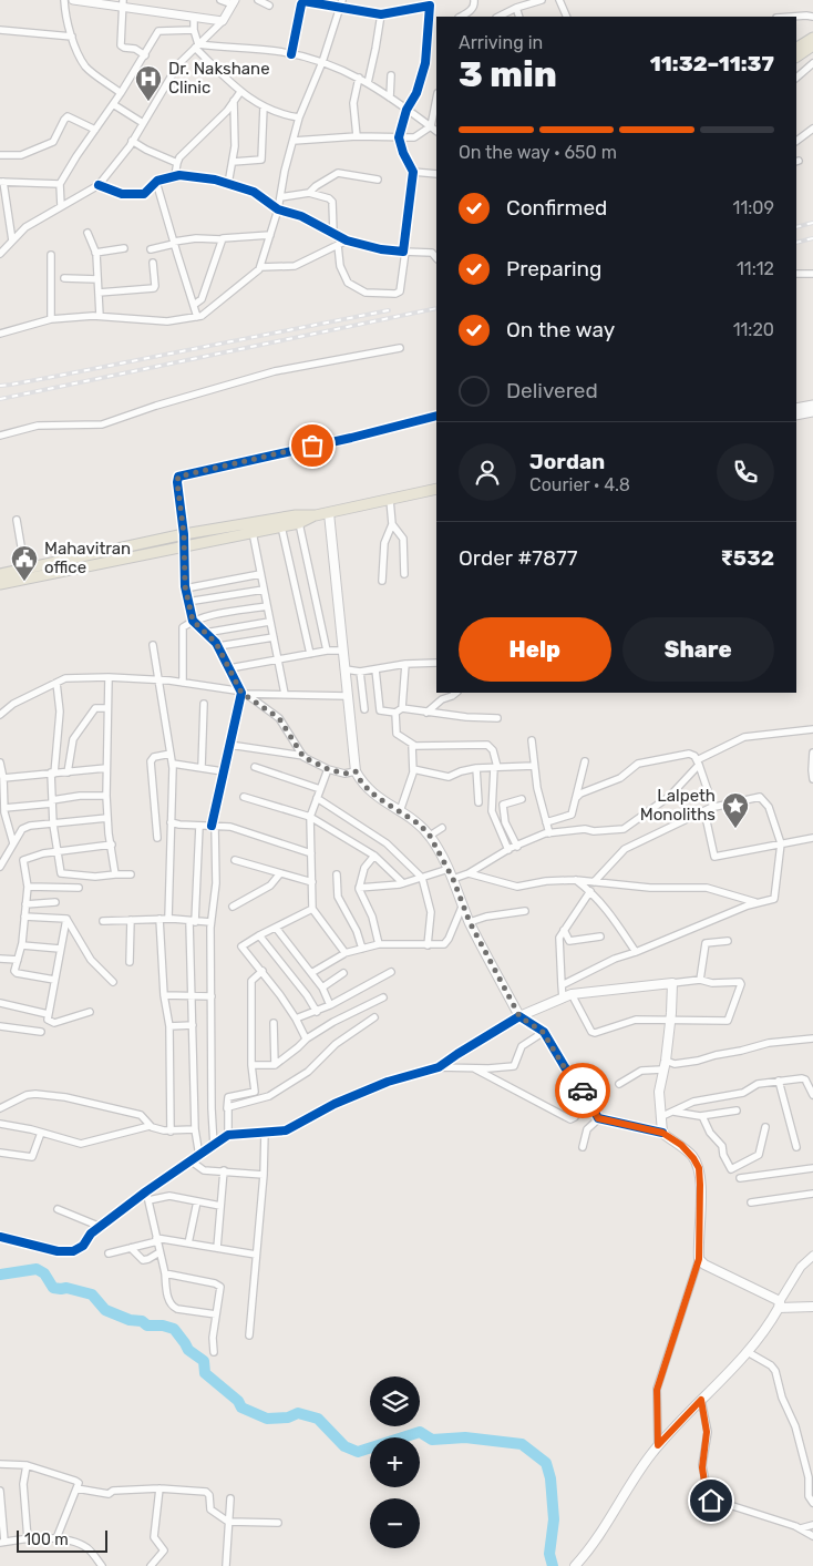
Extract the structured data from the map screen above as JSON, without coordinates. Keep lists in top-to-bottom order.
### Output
{
  "places": {
    "hospital": ["Dr. Nakshane Clinic"],
    "public building": ["Mahavitran office"],
    "place": ["Lalpeth Monoliths"]
  },
  "scale_bar": "100 m",
  "page": {
    "heading": ["3 min", "Arriving in", "11:32–11:37"],
    "panel": [
      "Jordan",
      "Courier · 4.8",
      "Order #7877",
      "₹532"
    ],
    "bar": "On the way · 650 m",
    "list": [
      ["Confirmed", "11:09"],
      ["Preparing", "11:12"],
      ["On the way", "11:20"],
      "Delivered"
    ],
    "buttons": ["Help", "Share"],
    "map_buttons": ["+", "−"],
    "scale": "100 m"
  }
}
